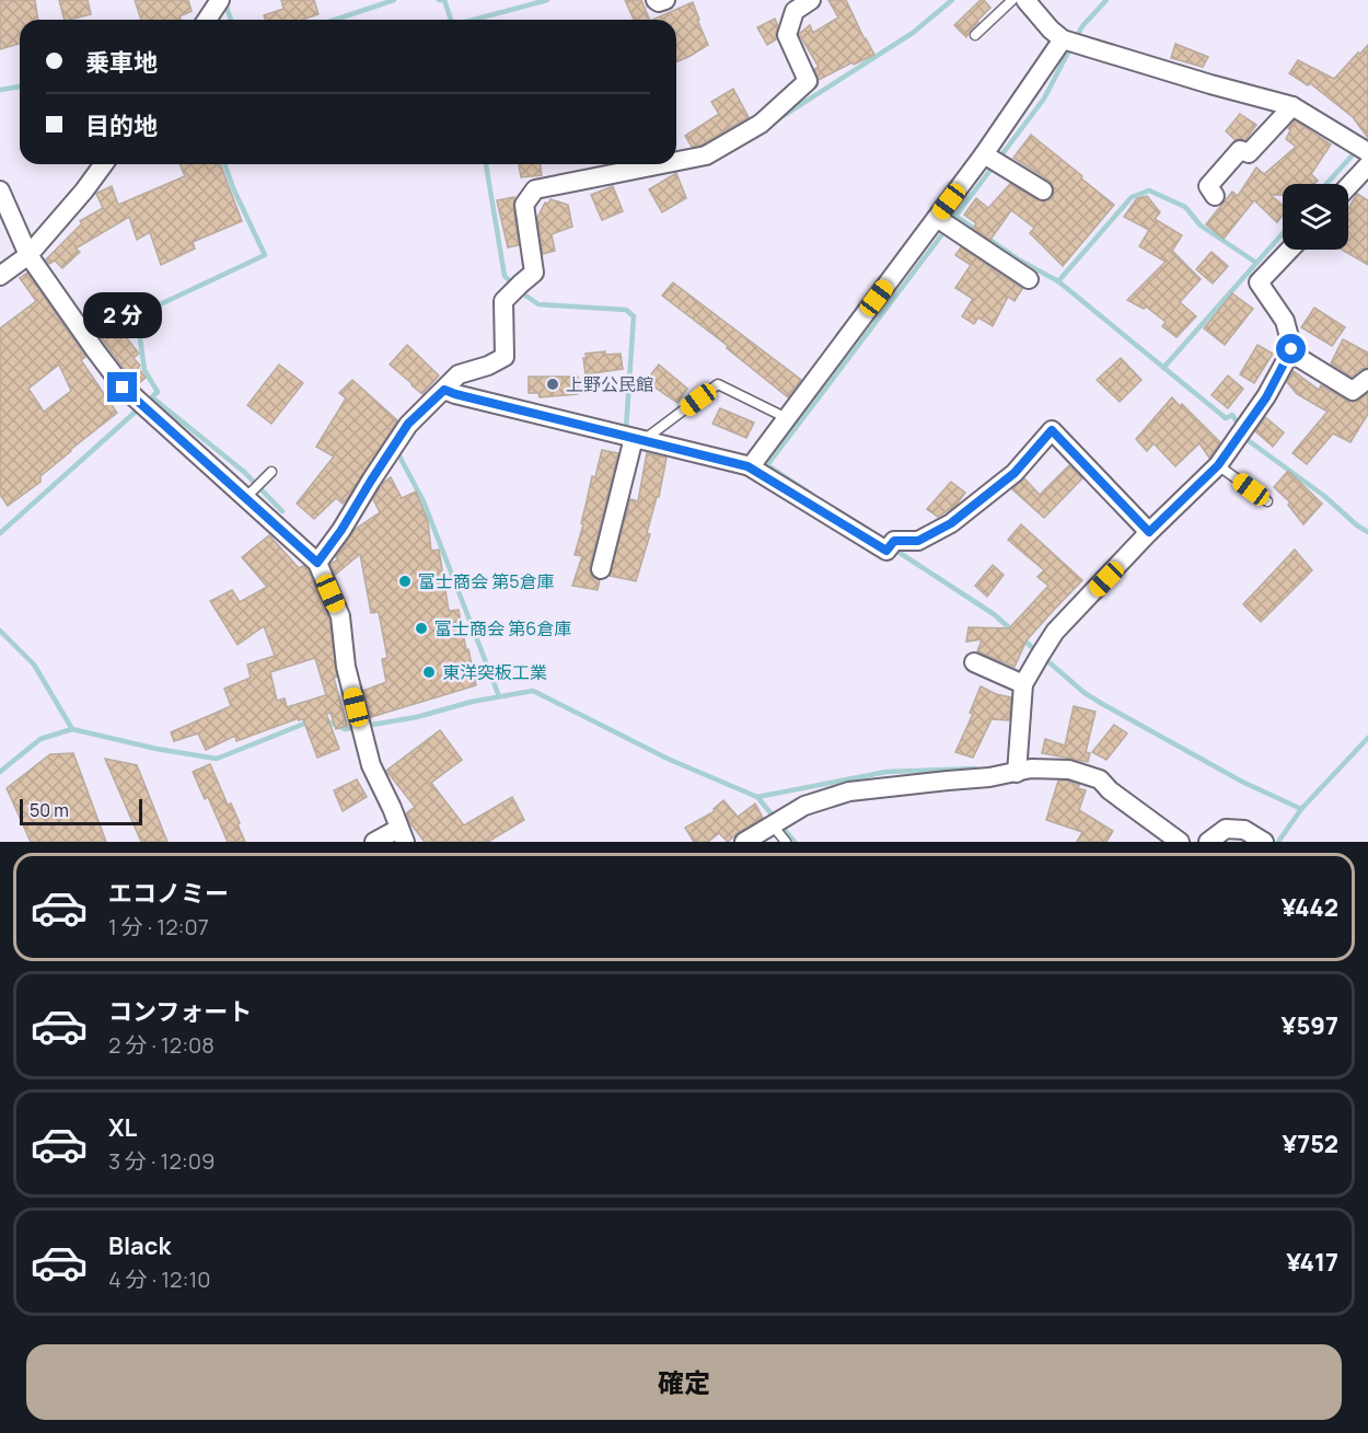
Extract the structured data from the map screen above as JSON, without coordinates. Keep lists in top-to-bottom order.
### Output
{
  "places": [
    "上野公民館",
    "富士商会 第5倉庫",
    "富士商会 第6倉庫",
    "東洋突板工業"
  ],
  "scale_bar": "50 m",
  "page": {
    "banner": ["乗車地", "目的地"],
    "bubble": "2 分",
    "scale": "50 m",
    "list": [
      {
        "name": "エコノミー",
        "note": "1 分 · 12:07",
        "value": "¥442"
      },
      {
        "name": "コンフォート",
        "note": "2 分 · 12:08",
        "value": "¥597"
      },
      {
        "name": "XL",
        "note": "3 分 · 12:09",
        "value": "¥752"
      },
      {
        "name": "Black",
        "note": "4 分 · 12:10",
        "value": "¥417"
      }
    ],
    "buttons": "確定"
  }
}
